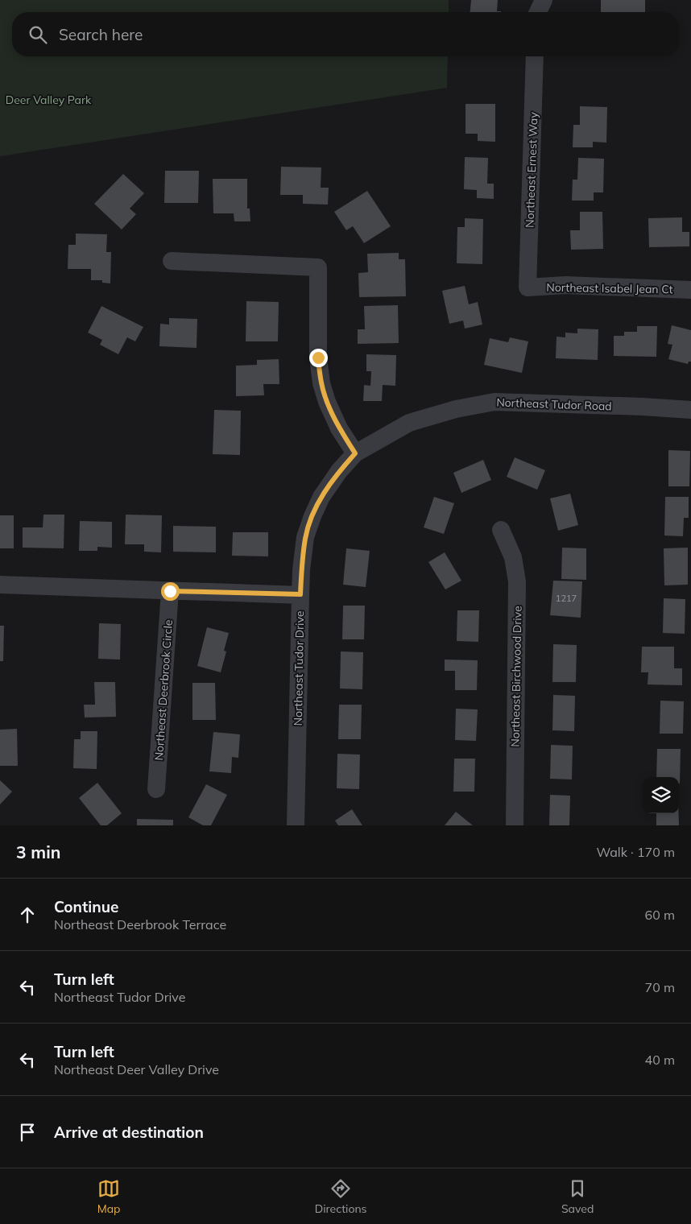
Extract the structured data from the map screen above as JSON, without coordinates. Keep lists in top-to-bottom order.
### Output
{
  "streets": {
    "street": [
      "Northeast Ernest Way",
      "Northeast Isabel Jean Ct",
      "Northeast Tudor Road",
      "Northeast Tudor Drive",
      "Northeast Birchwood Drive",
      "Northeast Deerbrook Circle"
    ]
  },
  "crossings": [
    ["Northeast Ernest Way", "Northeast Isabel Jean Ct"],
    ["Northeast Tudor Road", "Northeast Tudor Drive"]
  ],
  "parks": ["Deer Valley Park"],
  "house_numbers": ["1217"],
  "page": {
    "search": "Search here",
    "heading": ["3 min", "Walk · 170 m"],
    "list": [
      ["Continue", "Northeast Deerbrook Terrace", "60 m"],
      ["Turn left", "Northeast Tudor Drive", "70 m"],
      ["Turn left", "Northeast Deer Valley Drive", "40 m"],
      "Arrive at destination"
    ],
    "nav": ["Map", "Directions", "Saved"]
  }
}
